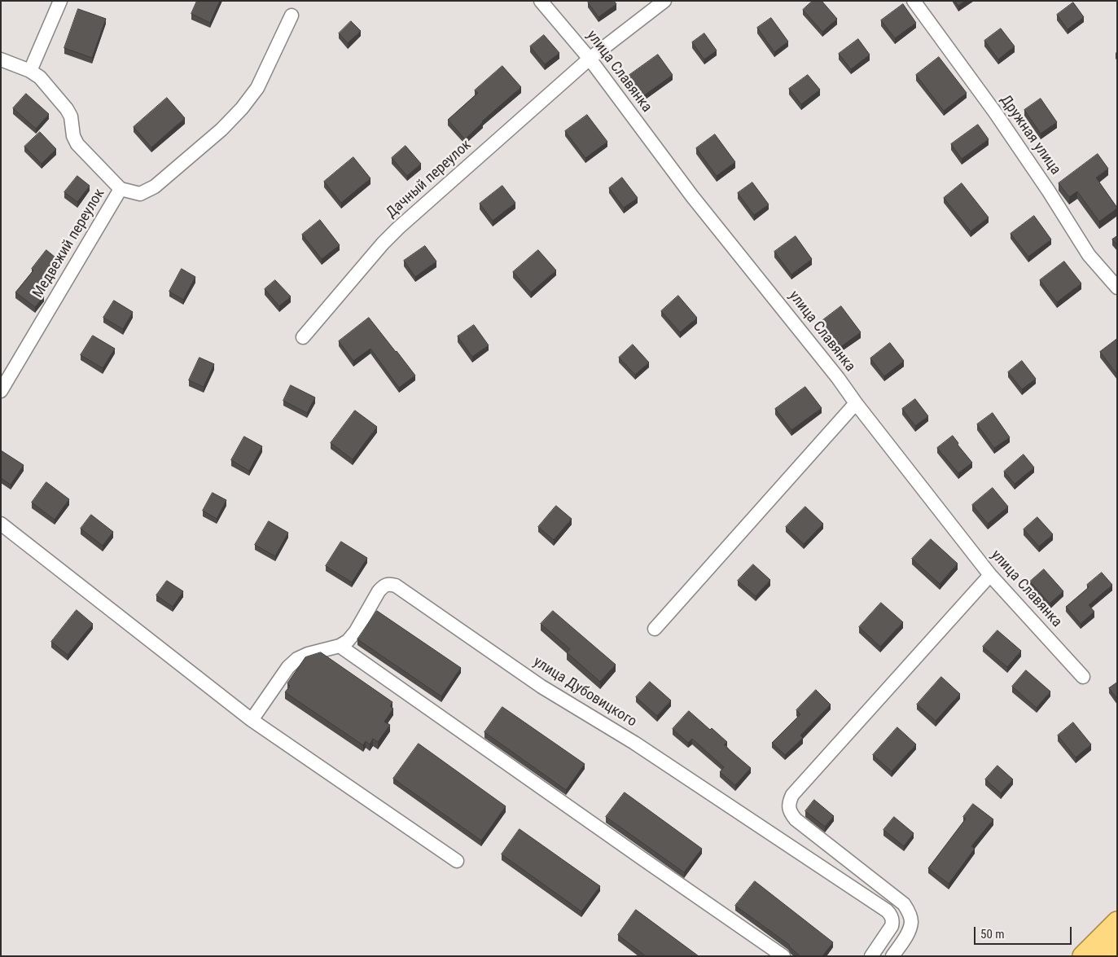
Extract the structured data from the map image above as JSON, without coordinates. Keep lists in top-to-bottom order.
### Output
{
  "streets": {
    "street": [
      "улица Славянка",
      "Дружная улица",
      "Дачный переулок",
      "Медвежий переулок",
      "улица Дубовицкого"
    ]
  },
  "crossings": [
    ["улица Славянка", "Дачный переулок"]
  ],
  "scale_bar": "50 m"
}
